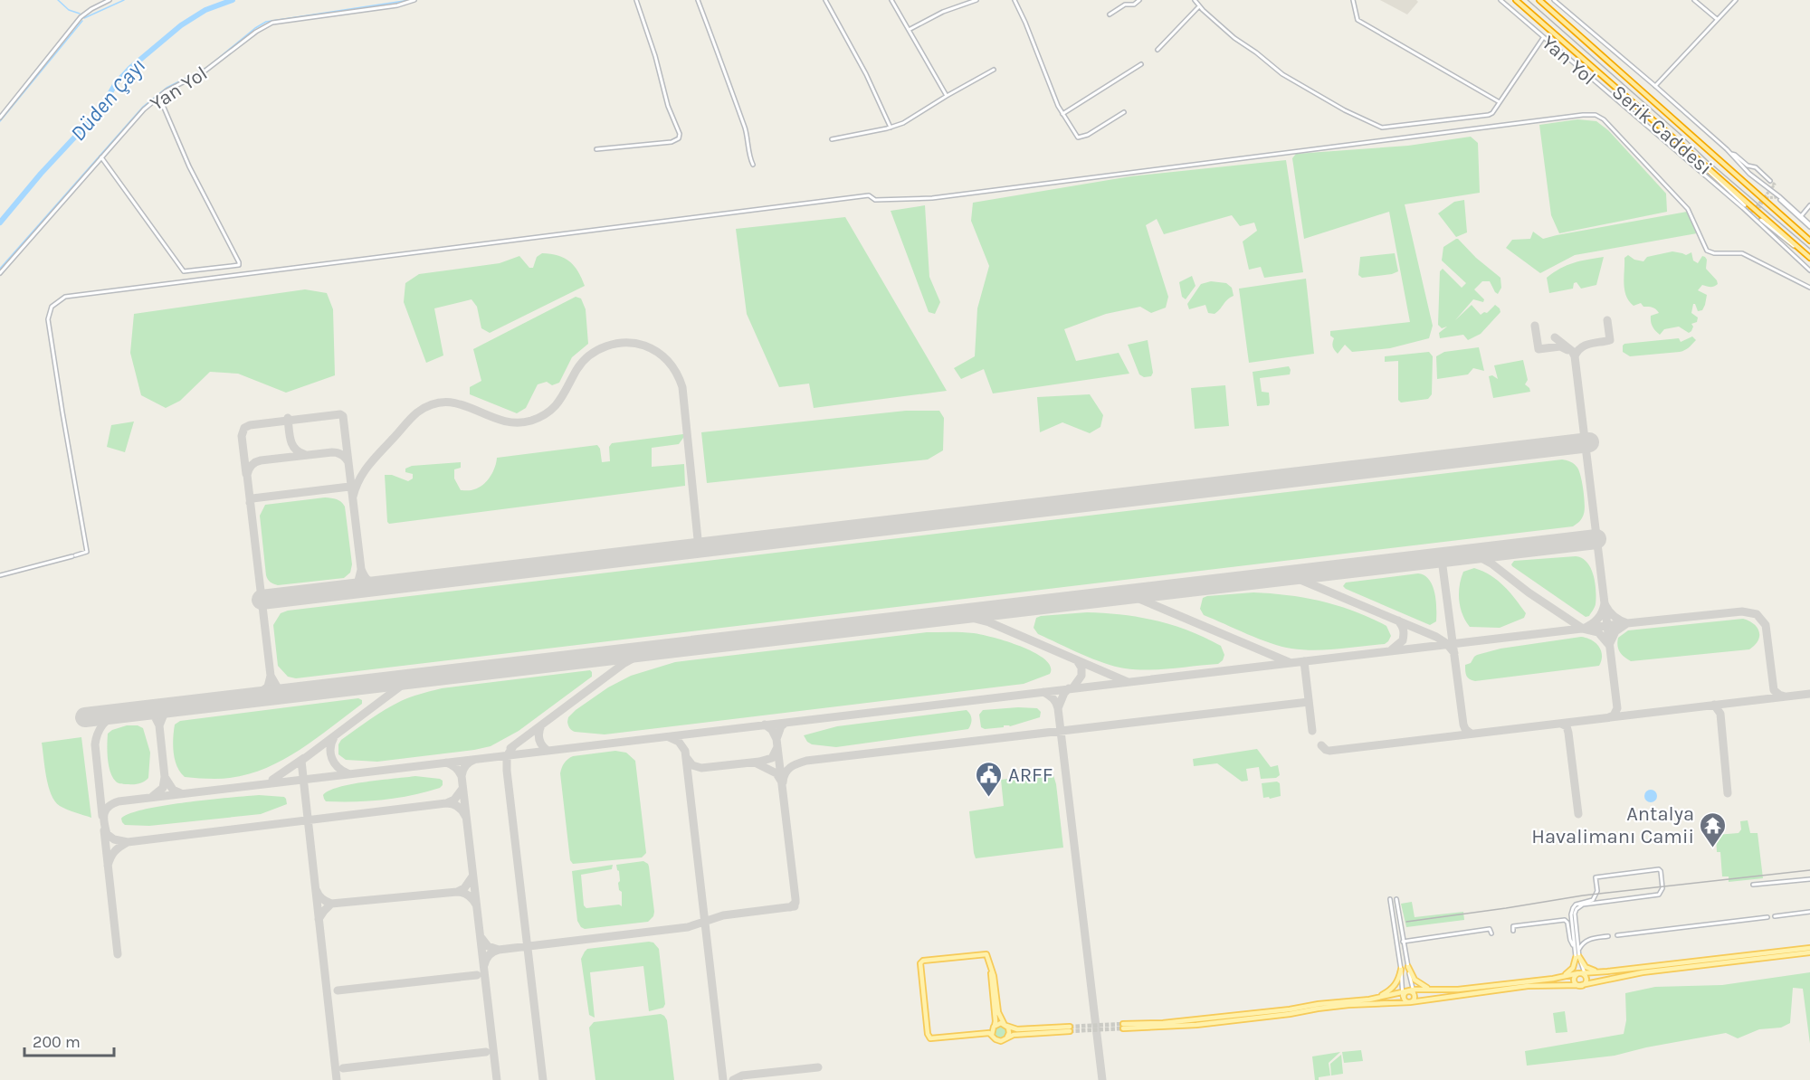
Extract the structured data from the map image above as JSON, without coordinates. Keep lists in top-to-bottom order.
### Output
{
  "streets": {
    "highway": ["Serik Caddesi"],
    "street": ["Yan Yol"]
  },
  "water": ["Düden Çayı"],
  "places": {
    "public building": ["ARFF"],
    "temple": ["Antalya Havalimanı Camii"]
  },
  "scale_bar": "200 m"
}
